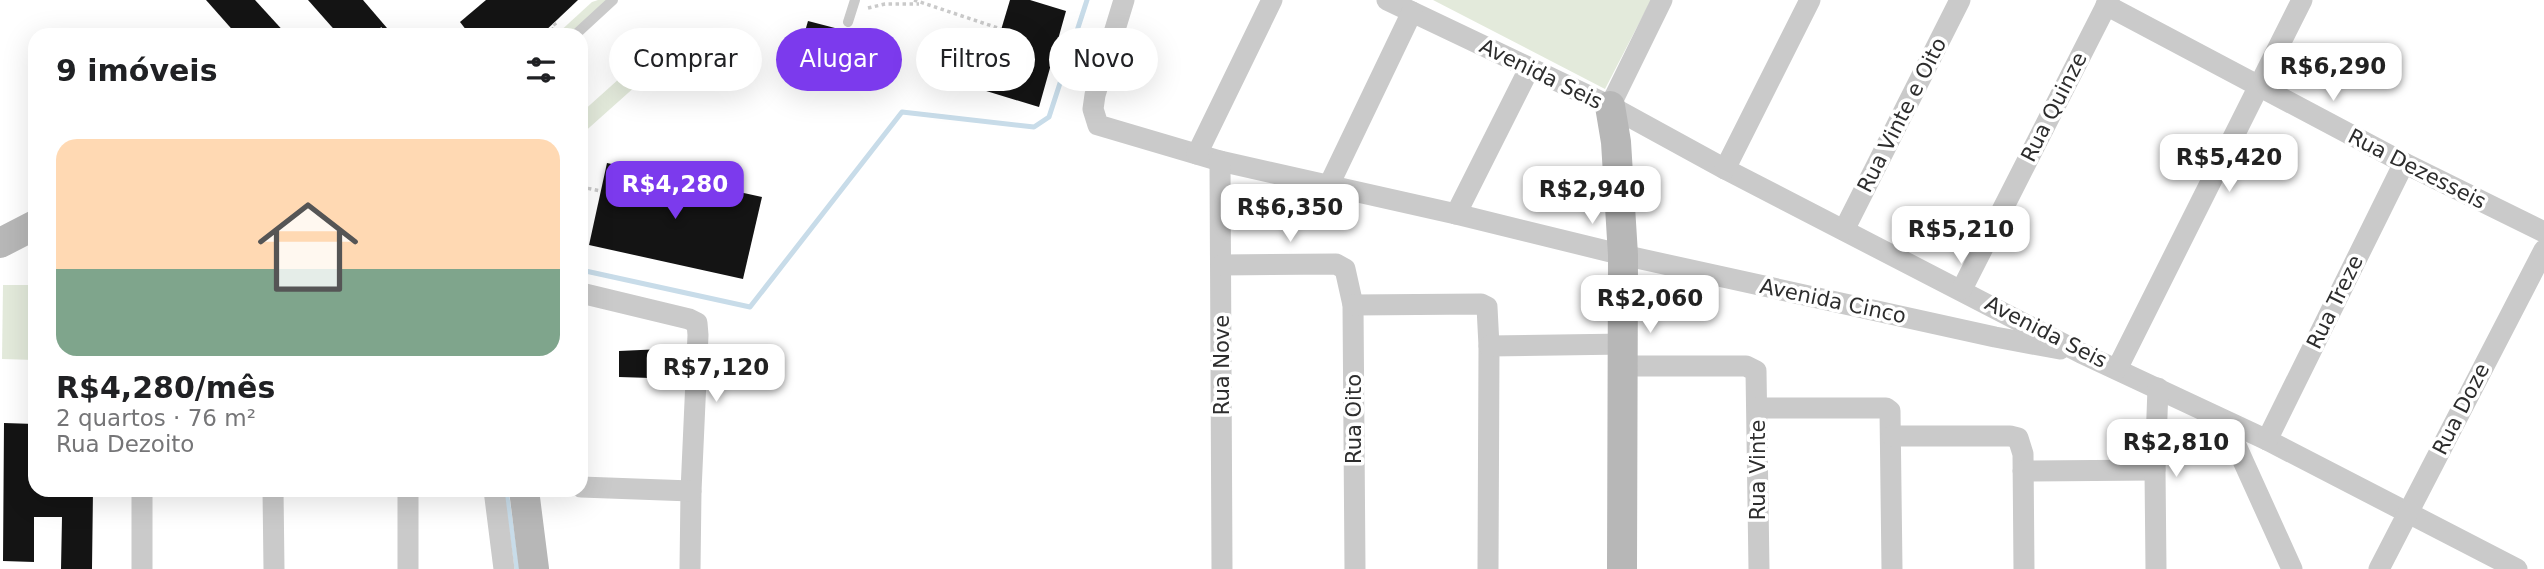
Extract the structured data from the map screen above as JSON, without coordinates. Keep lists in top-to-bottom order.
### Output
{
  "streets": {
    "street": [
      "Avenida Seis",
      "Rua Quinze",
      "Rua Vinte e Oito",
      "Rua Dezesseis",
      "Avenida Cinco",
      "Rua Treze",
      "Rua Nove",
      "Rua Doze",
      "Rua Oito",
      "Rua Vinte"
    ]
  },
  "crossings": [
    ["Avenida Seis", "Rua Quinze"],
    ["Avenida Seis", "Rua Vinte e Oito"],
    ["Avenida Seis", "Avenida Cinco"],
    ["Avenida Seis", "Rua Treze"],
    ["Avenida Seis", "Rua Doze"],
    ["Rua Quinze", "Rua Dezesseis"],
    ["Rua Dezesseis", "Rua Treze"],
    ["Avenida Cinco", "Rua Nove"],
    ["Rua Nove", "Rua Oito"]
  ],
  "page": {
    "chip": [
      "Comprar",
      "Alugar",
      "Filtros",
      "Novo"
    ],
    "heading": "9 imóveis",
    "price": [
      "R$6,290",
      "R$5,420",
      "R$4,280",
      "R$2,940",
      "R$6,350",
      "R$5,210",
      "R$2,060",
      "R$7,120",
      "R$2,810"
    ],
    "list": [
      {
        "name": "R$4,280/mês",
        "note": "2 quartos · 76 m² · Rua Dezoito"
      }
    ]
  }
}
